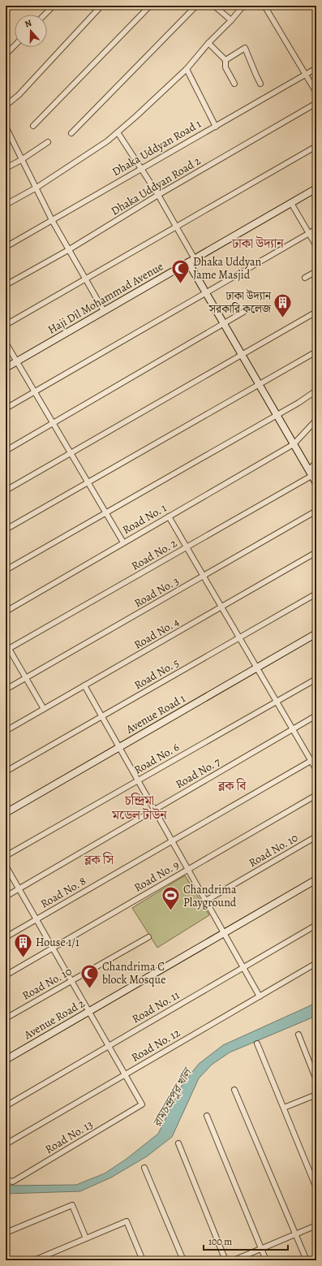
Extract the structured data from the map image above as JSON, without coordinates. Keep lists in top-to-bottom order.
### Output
{
  "streets": {
    "street": [
      "Dhaka Uddyan Road 1",
      "Dhaka Uddyan Road 2",
      "Haji Dil Mohammad Avenue",
      "Road No. 1",
      "Road No. 2",
      "Road No. 3",
      "Road No. 4",
      "Road No. 5",
      "Avenue Road 1",
      "Road No. 6",
      "Road No. 7",
      "Road No. 10",
      "Road No. 9",
      "Road No. 8",
      "Road No. 11",
      "Avenue Road 2",
      "Road No. 12",
      "Road No. 13"
    ]
  },
  "crossings": [
    ["Road No. 12", "Road No. 13"]
  ],
  "districts": [
    "ঢাকা উদ্যান",
    "ব্লক বি",
    "চন্দ্রিমা মডেল টাউন",
    "ব্লক সি"
  ],
  "water": ["রামচন্দ্রপুর খাল"],
  "places": {
    "mosque": ["Dhaka Uddyan Jame Masjid", "Chandrima C block Mosque"],
    "building": ["ঢাকা উদ্যান সরকারি কলেজ", "House 1/1"],
    "sports": ["Chandrima Playground"]
  },
  "scale_bar": "100 m",
  "north": "top"
}
